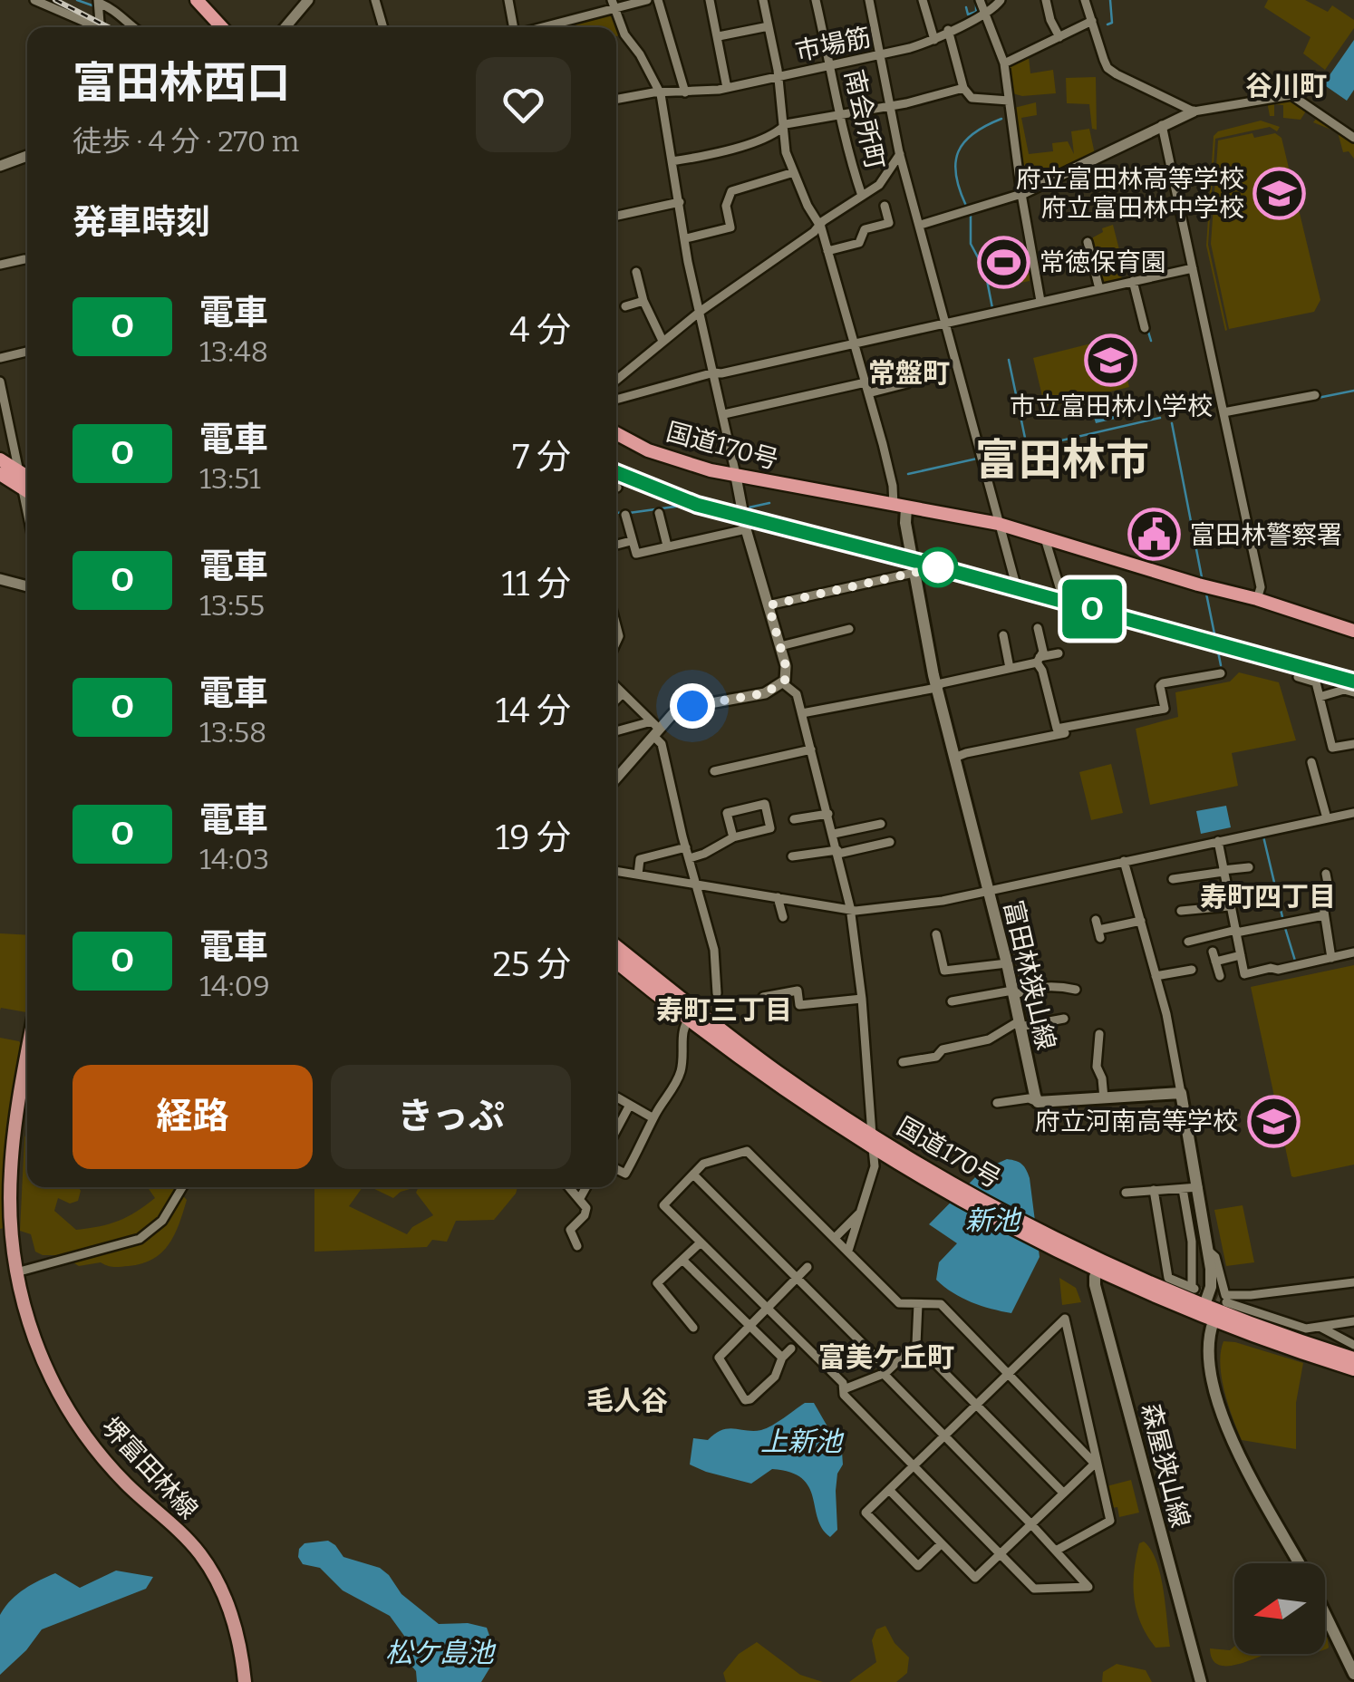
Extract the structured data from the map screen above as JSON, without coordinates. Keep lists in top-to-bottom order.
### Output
{
  "streets": {
    "highway": ["国道170号"],
    "main road": ["富田林狭山線", "森屋狭山線", "堺富田林線"],
    "street": ["市場筋", "南会所町"]
  },
  "crossings": [
    ["市場筋", "南会所町"],
    ["国道170号", "富田林狭山線"],
    ["国道170号", "森屋狭山線"]
  ],
  "districts": [
    "谷川町",
    "常盤町",
    "富田林市",
    "寿町四丁目",
    "寿町三丁目",
    "富美ケ丘町",
    "毛人谷"
  ],
  "water": ["新池", "上新池", "松ケ島池"],
  "places": {
    "school or university": ["府立富田林高等学校 府立富田林中学校", "市立富田林小学校", "府立河南高等学校"],
    "sports": ["常徳保育園"],
    "public building": ["富田林警察署"]
  },
  "north": "left",
  "page": {
    "on_map": "O",
    "heading": [
      ["富田林西口", "徒歩 · 4 分 · 270 m"],
      "発車時刻"
    ],
    "list": [
      {
        "mark": "O",
        "name": "電車",
        "note": "13:48",
        "value": "4 分"
      },
      {
        "mark": "O",
        "name": "電車",
        "note": "13:51",
        "value": "7 分"
      },
      {
        "mark": "O",
        "name": "電車",
        "note": "13:55",
        "value": "11 分"
      },
      {
        "mark": "O",
        "name": "電車",
        "note": "13:58",
        "value": "14 分"
      },
      {
        "mark": "O",
        "name": "電車",
        "note": "14:03",
        "value": "19 分"
      },
      {
        "mark": "O",
        "name": "電車",
        "note": "14:09",
        "value": "25 分"
      }
    ],
    "buttons": ["経路", "きっぷ"]
  }
}
